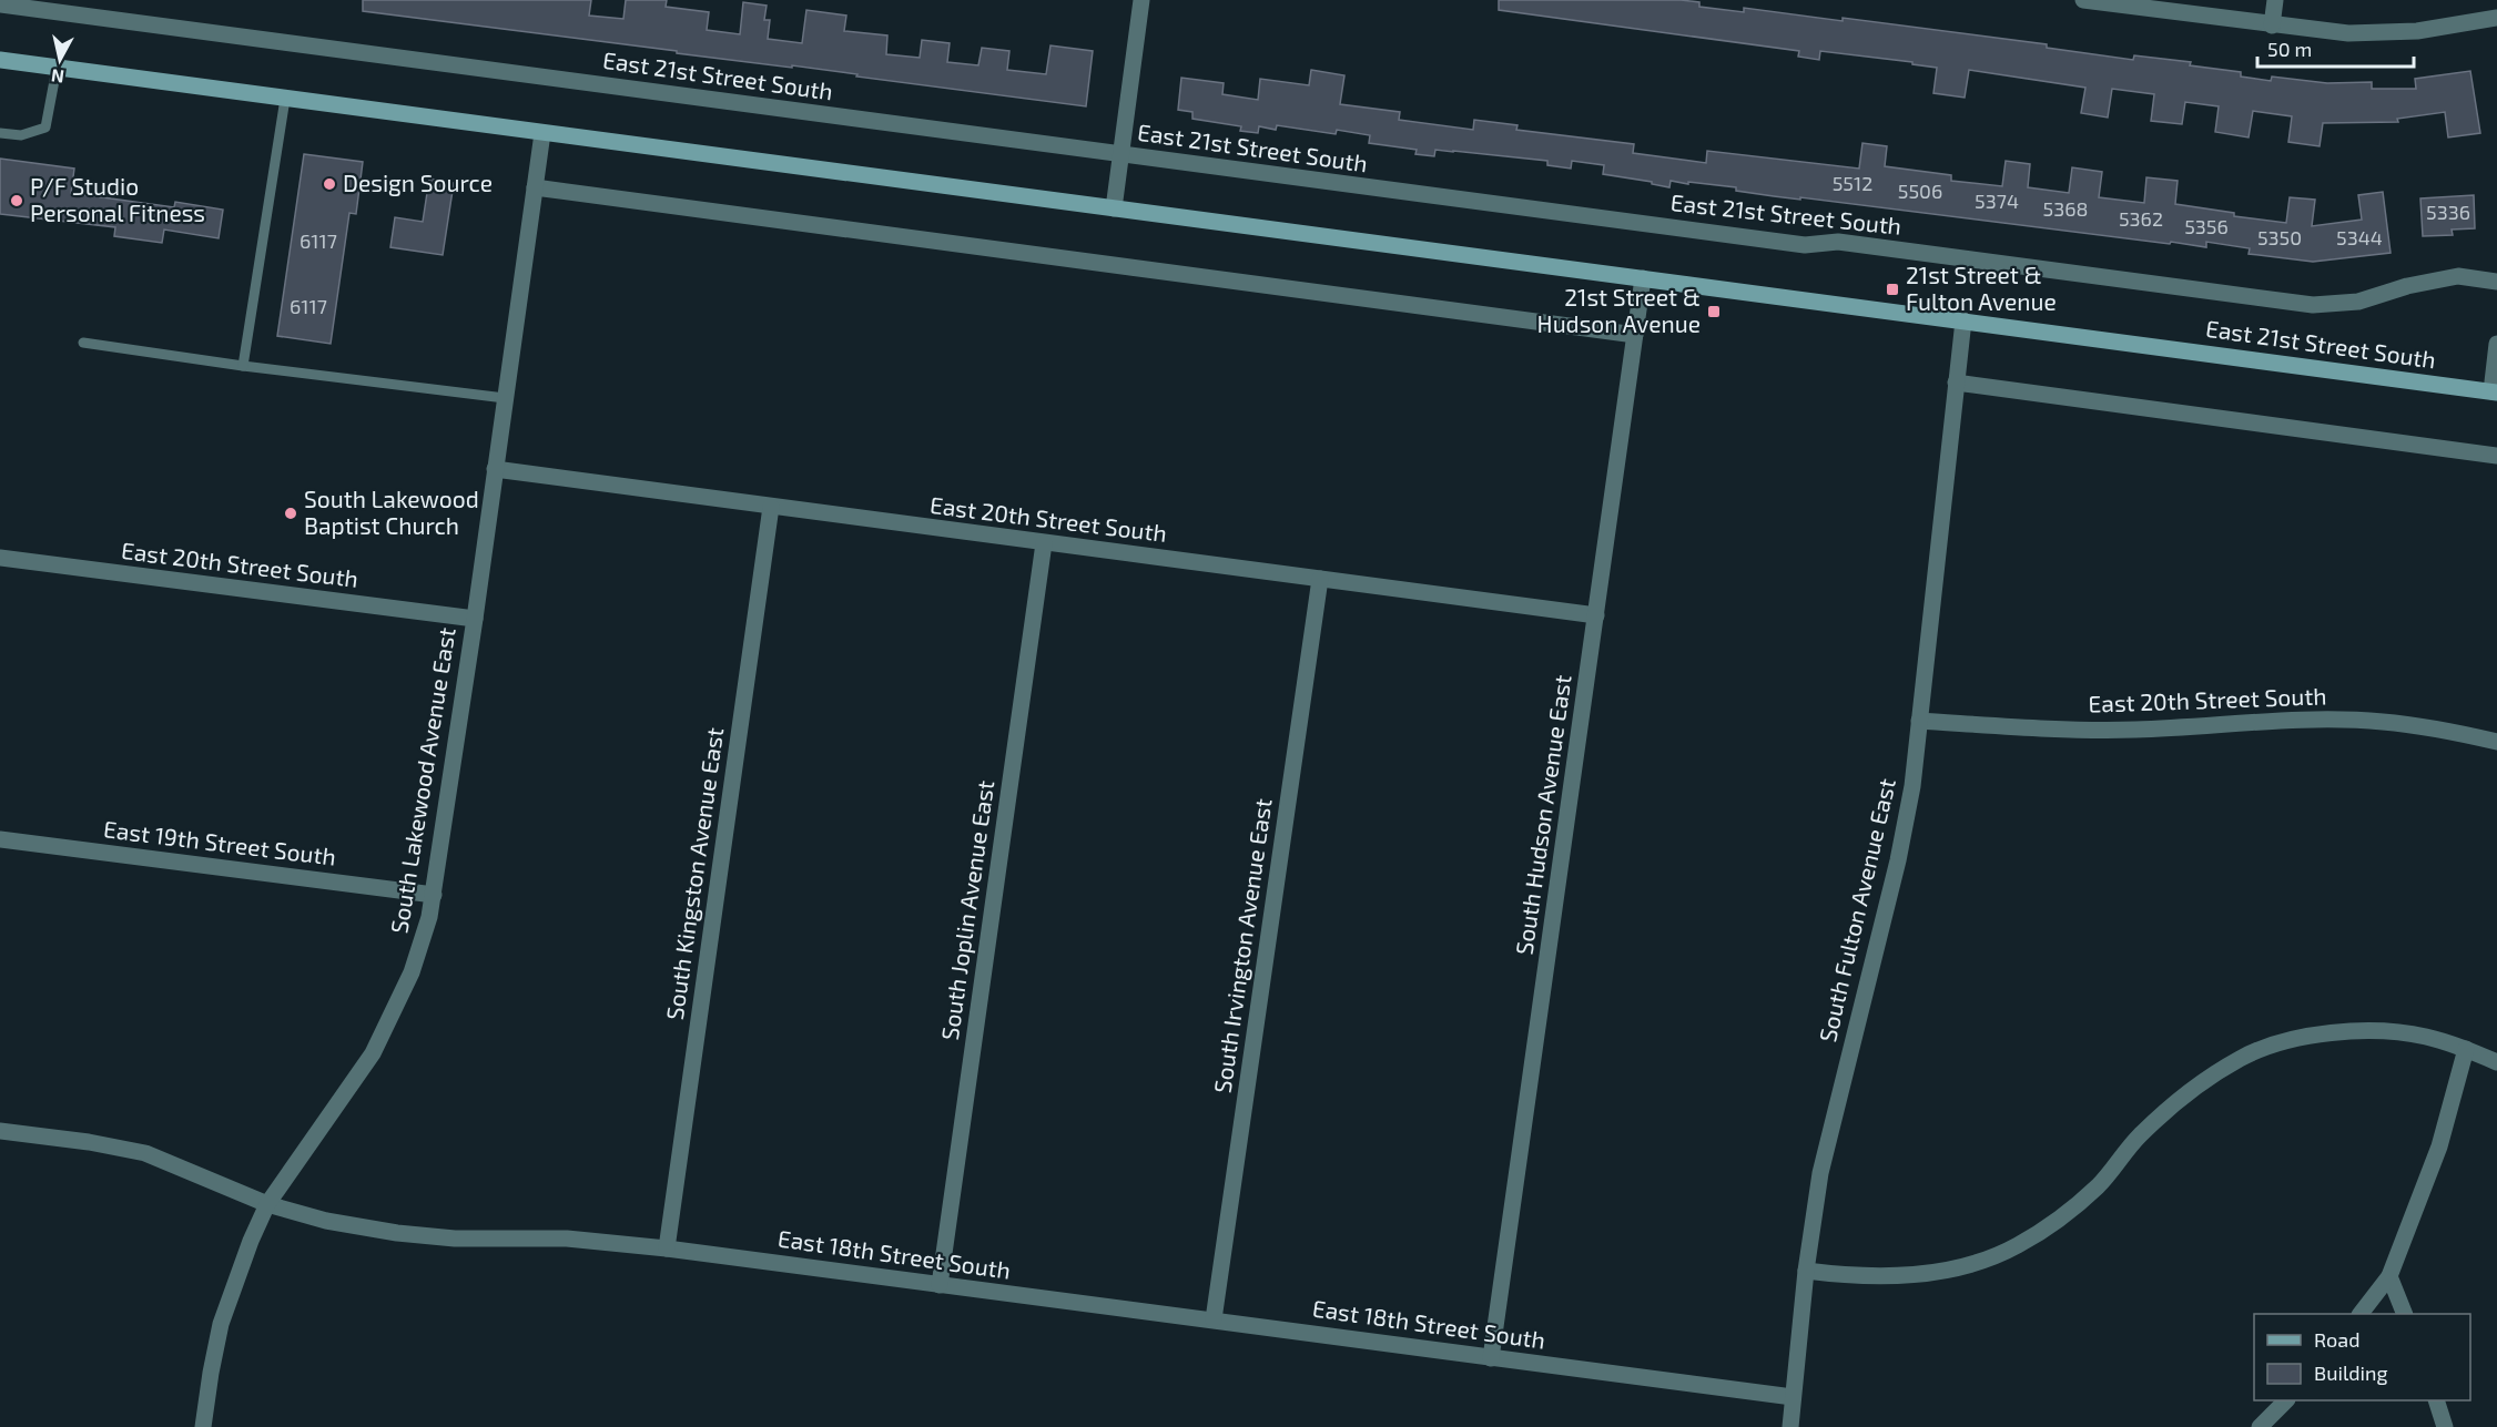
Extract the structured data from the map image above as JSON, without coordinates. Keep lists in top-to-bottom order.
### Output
{
  "streets": {
    "main road": ["East 21st Street South"],
    "street": [
      "East 20th Street South",
      "South Lakewood Avenue East",
      "South Hudson Avenue East",
      "East 19th Street South",
      "South Kingston Avenue East",
      "South Joplin Avenue East",
      "South Fulton Avenue East",
      "South Irvington Avenue East",
      "East 18th Street South"
    ]
  },
  "crossings": [
    ["East 21st Street South", "South Lakewood Avenue East"],
    ["East 21st Street South", "South Hudson Avenue East"],
    ["East 21st Street South", "South Fulton Avenue East"],
    ["East 20th Street South", "South Lakewood Avenue East"],
    ["East 20th Street South", "South Hudson Avenue East"],
    ["East 20th Street South", "South Kingston Avenue East"],
    ["East 20th Street South", "South Joplin Avenue East"],
    ["East 20th Street South", "South Fulton Avenue East"],
    ["East 20th Street South", "South Irvington Avenue East"],
    ["South Lakewood Avenue East", "East 19th Street South"],
    ["South Lakewood Avenue East", "East 18th Street South"],
    ["South Hudson Avenue East", "East 18th Street South"],
    ["South Kingston Avenue East", "East 18th Street South"],
    ["South Joplin Avenue East", "East 18th Street South"],
    ["South Fulton Avenue East", "East 18th Street South"],
    ["South Irvington Avenue East", "East 18th Street South"]
  ],
  "places": {
    "other": ["Design Source", "P/F Studio Personal Fitness", "South Lakewood Baptist Church"],
    "transit": ["21st Street & Fulton Avenue", "21st Street & Hudson Avenue"]
  },
  "house_numbers": [
    "5512",
    "5506",
    "5374",
    "5368",
    "5336",
    "5362",
    "5356",
    "5350",
    "5344",
    "6117",
    "6117"
  ],
  "legend": ["Road", "Building"],
  "scale_bar": "50 m",
  "north": "bottom"
}
